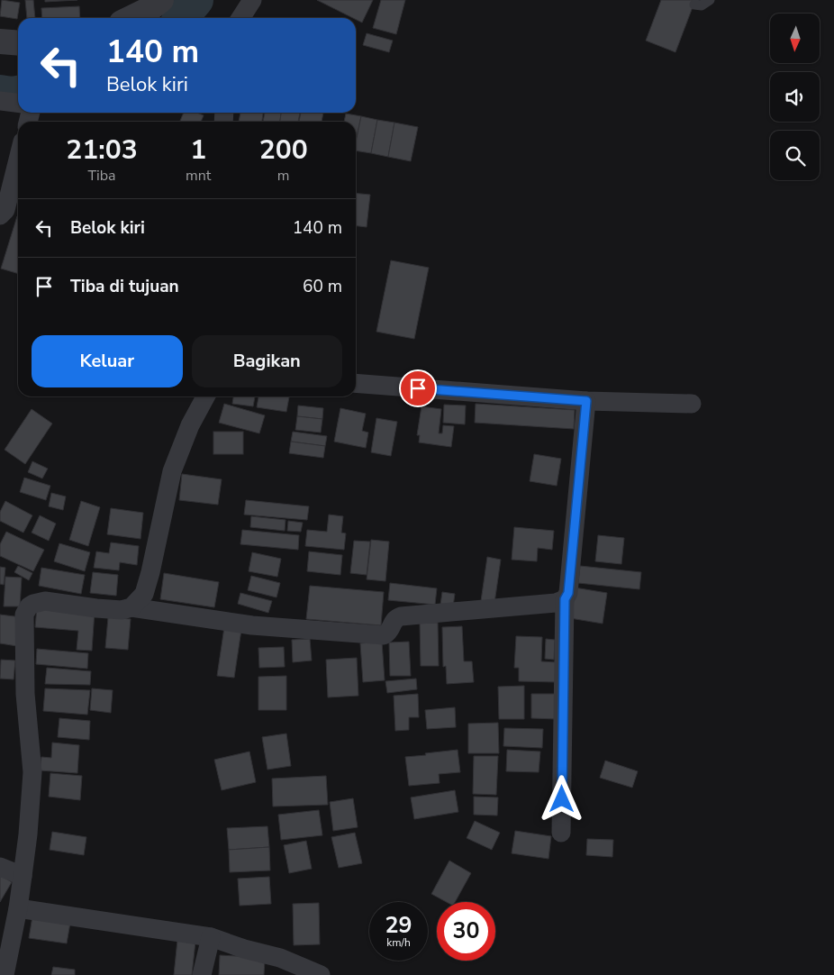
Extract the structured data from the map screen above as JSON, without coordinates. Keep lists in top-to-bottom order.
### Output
{
  "north": "bottom",
  "page": {
    "turn": ["140 m", "Belok kiri"],
    "eta": [
      "21:03",
      "Tiba",
      "1",
      "mnt",
      "200",
      "m"
    ],
    "list": [
      {
        "name": "Belok kiri",
        "value": "140 m"
      },
      {
        "name": "Tiba di tujuan",
        "value": "60 m"
      }
    ],
    "buttons": ["Keluar", "Bagikan"],
    "speed": "29 km/h",
    "limit": "30"
  }
}
